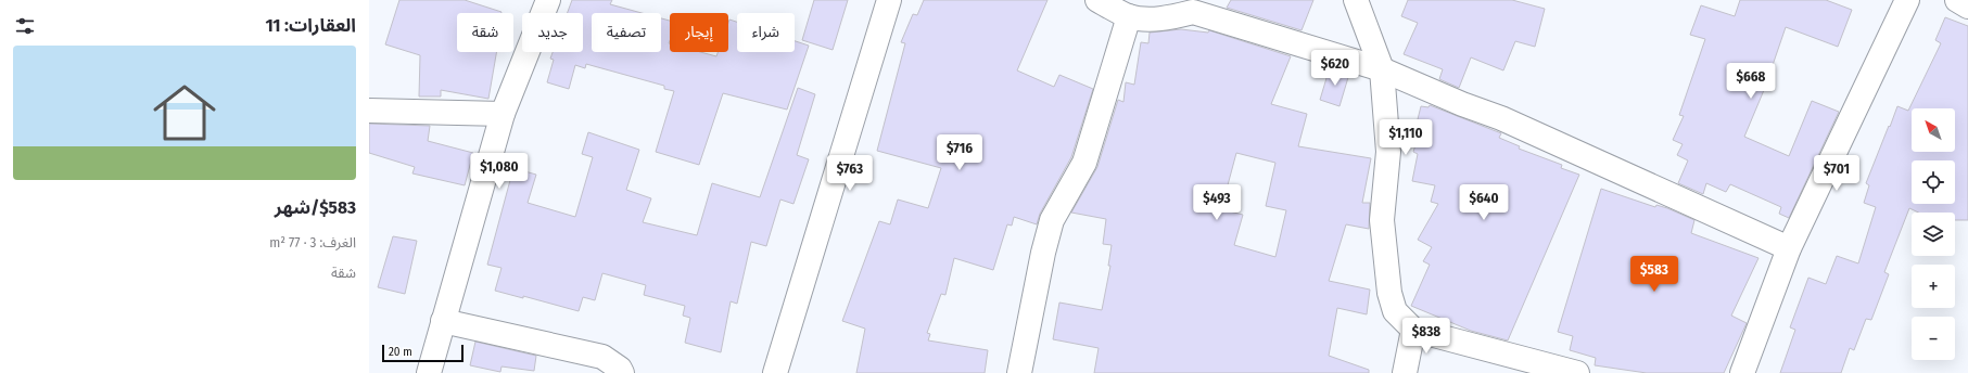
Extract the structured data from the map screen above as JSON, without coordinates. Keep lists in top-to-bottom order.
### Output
{
  "scale_bar": "20 m",
  "north": "top left",
  "page": {
    "heading": "العقارات: 11",
    "chip": [
      "شراء",
      "إيجار",
      "تصفية",
      "جديد",
      "شقة"
    ],
    "price": [
      "$620",
      "$668",
      "$1,110",
      "$716",
      "$1,080",
      "$763",
      "$701",
      "$493",
      "$640",
      "$583",
      "$838"
    ],
    "list": [
      {
        "name": "$583/شهر",
        "note": "الغرف: 3 · 77 m² · شقة"
      }
    ],
    "map_buttons": ["+", "−"],
    "scale": "20 m"
  }
}
